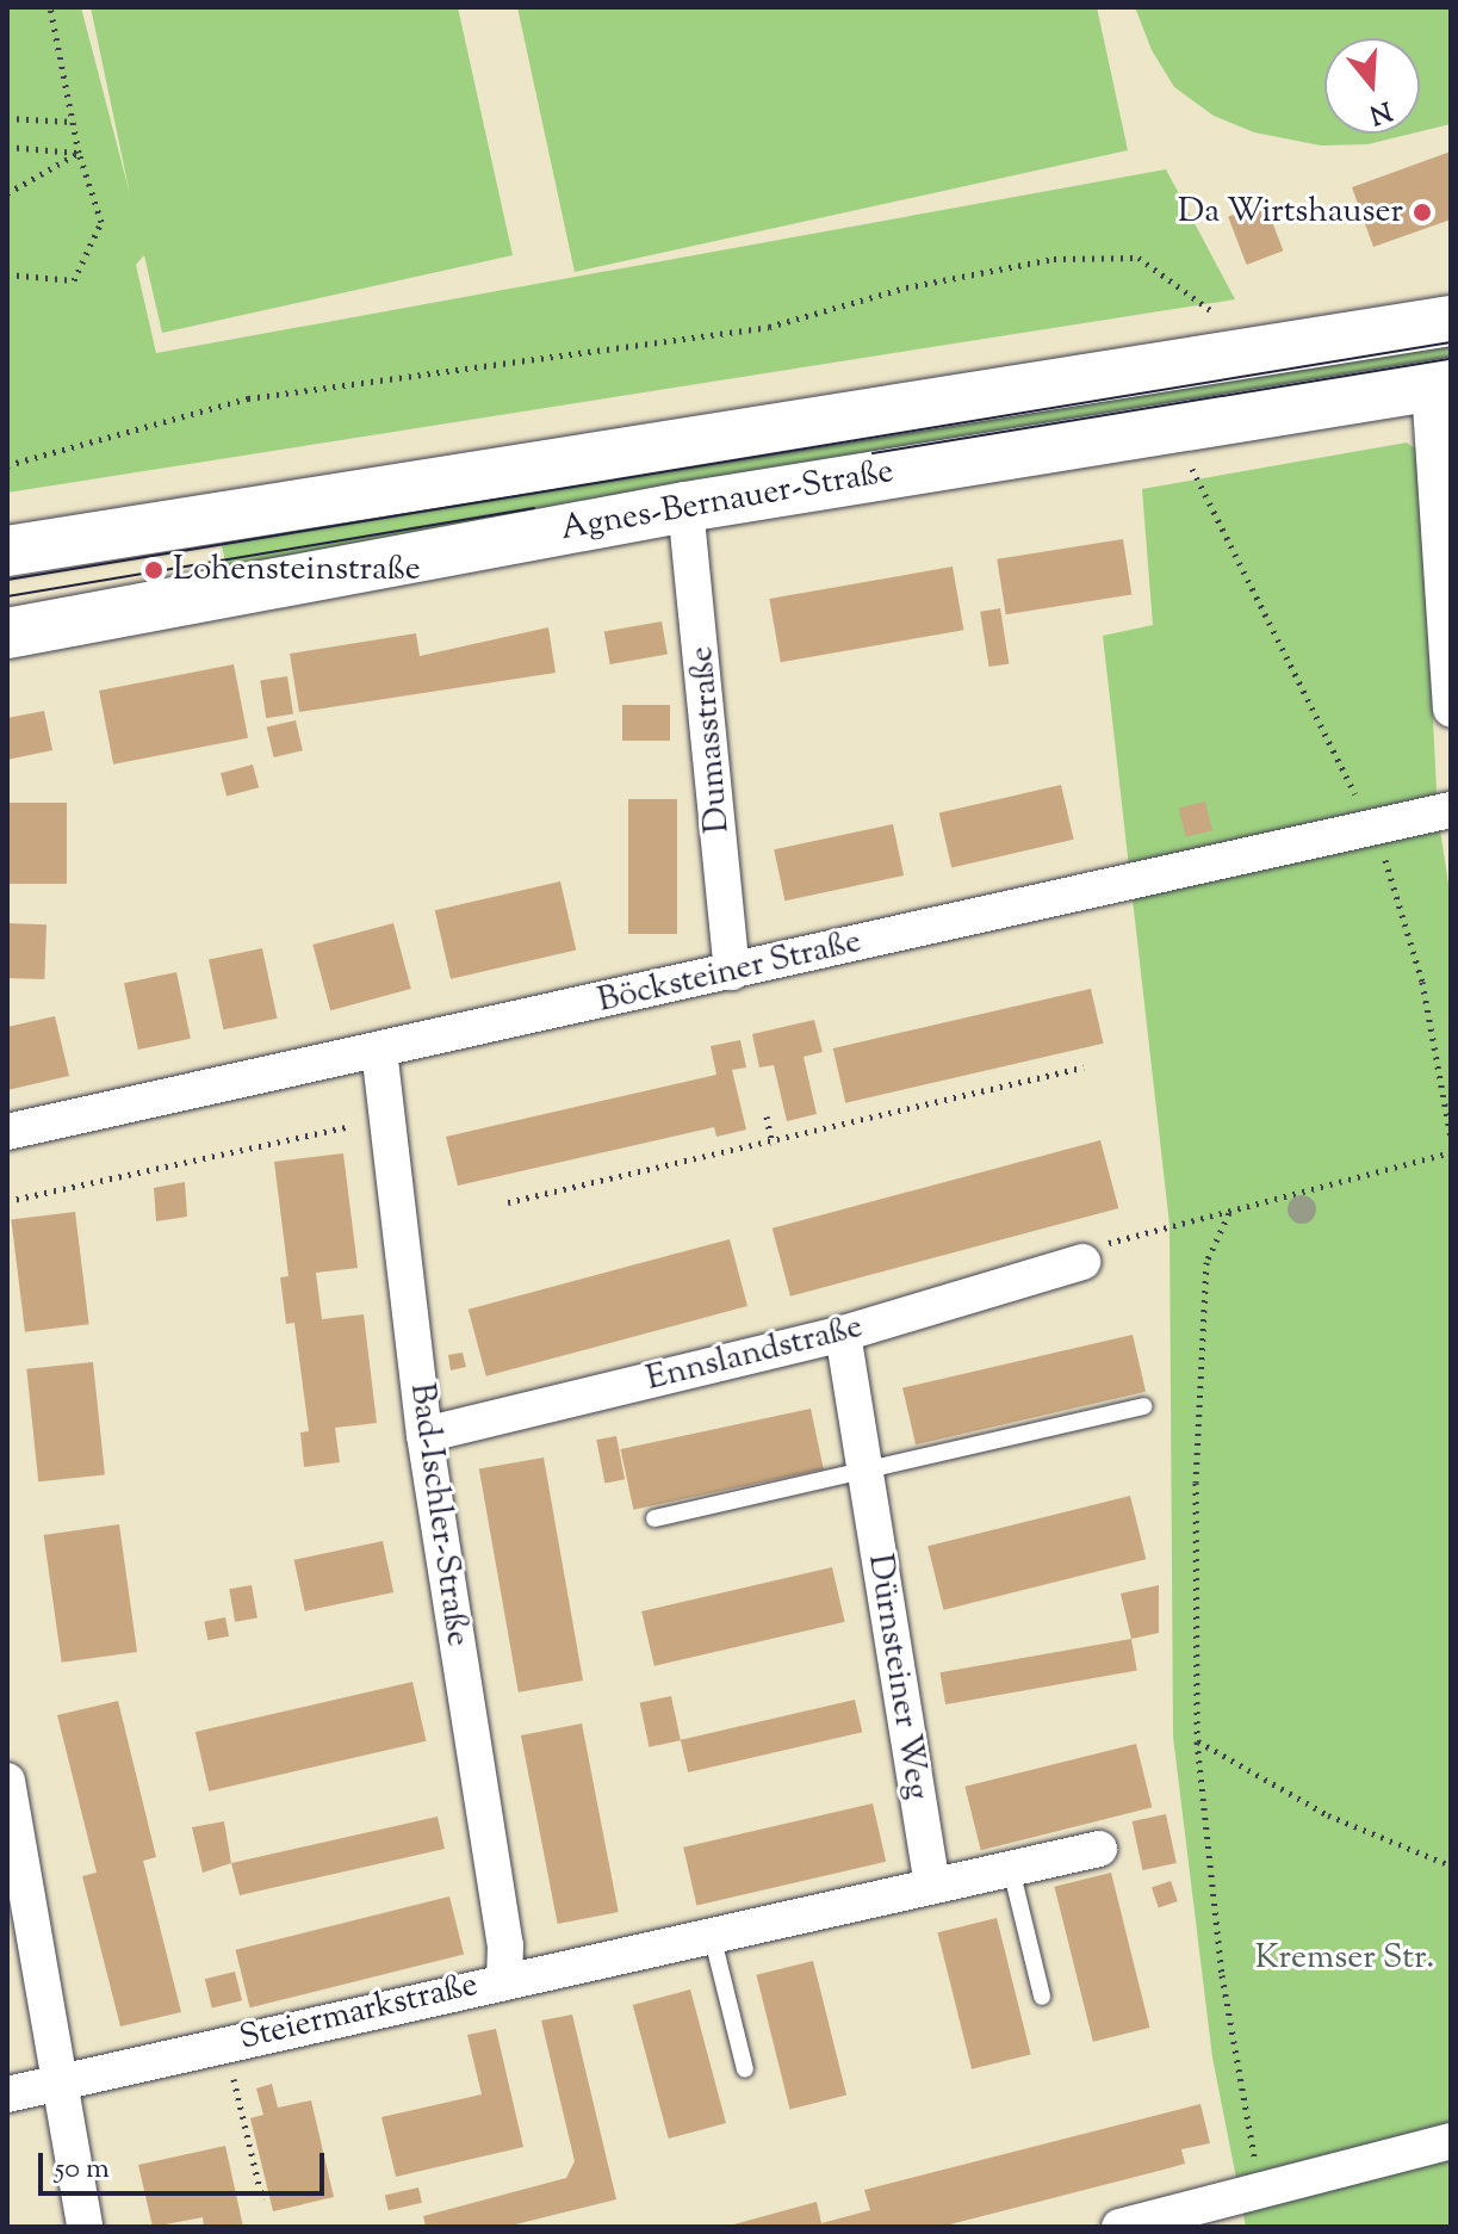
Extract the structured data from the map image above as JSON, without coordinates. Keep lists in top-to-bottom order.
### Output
{
  "streets": {
    "main road": ["Agnes-Bernauer-Straße"],
    "street": [
      "Dumasstraße",
      "Böcksteiner Straße",
      "Ennslandstraße",
      "Bad-Ischler-Straße",
      "Dürnsteiner Weg",
      "Steiermarkstraße"
    ]
  },
  "crossings": [
    ["Agnes-Bernauer-Straße", "Dumasstraße"],
    ["Dumasstraße", "Böcksteiner Straße"],
    ["Böcksteiner Straße", "Bad-Ischler-Straße"],
    ["Ennslandstraße", "Bad-Ischler-Straße"],
    ["Ennslandstraße", "Dürnsteiner Weg"],
    ["Bad-Ischler-Straße", "Steiermarkstraße"],
    ["Dürnsteiner Weg", "Steiermarkstraße"]
  ],
  "parks": ["Kremser Str."],
  "places": ["Da Wirtshauser", "Lohensteinstraße"],
  "scale_bar": "50 m",
  "north": "bottom"
}
